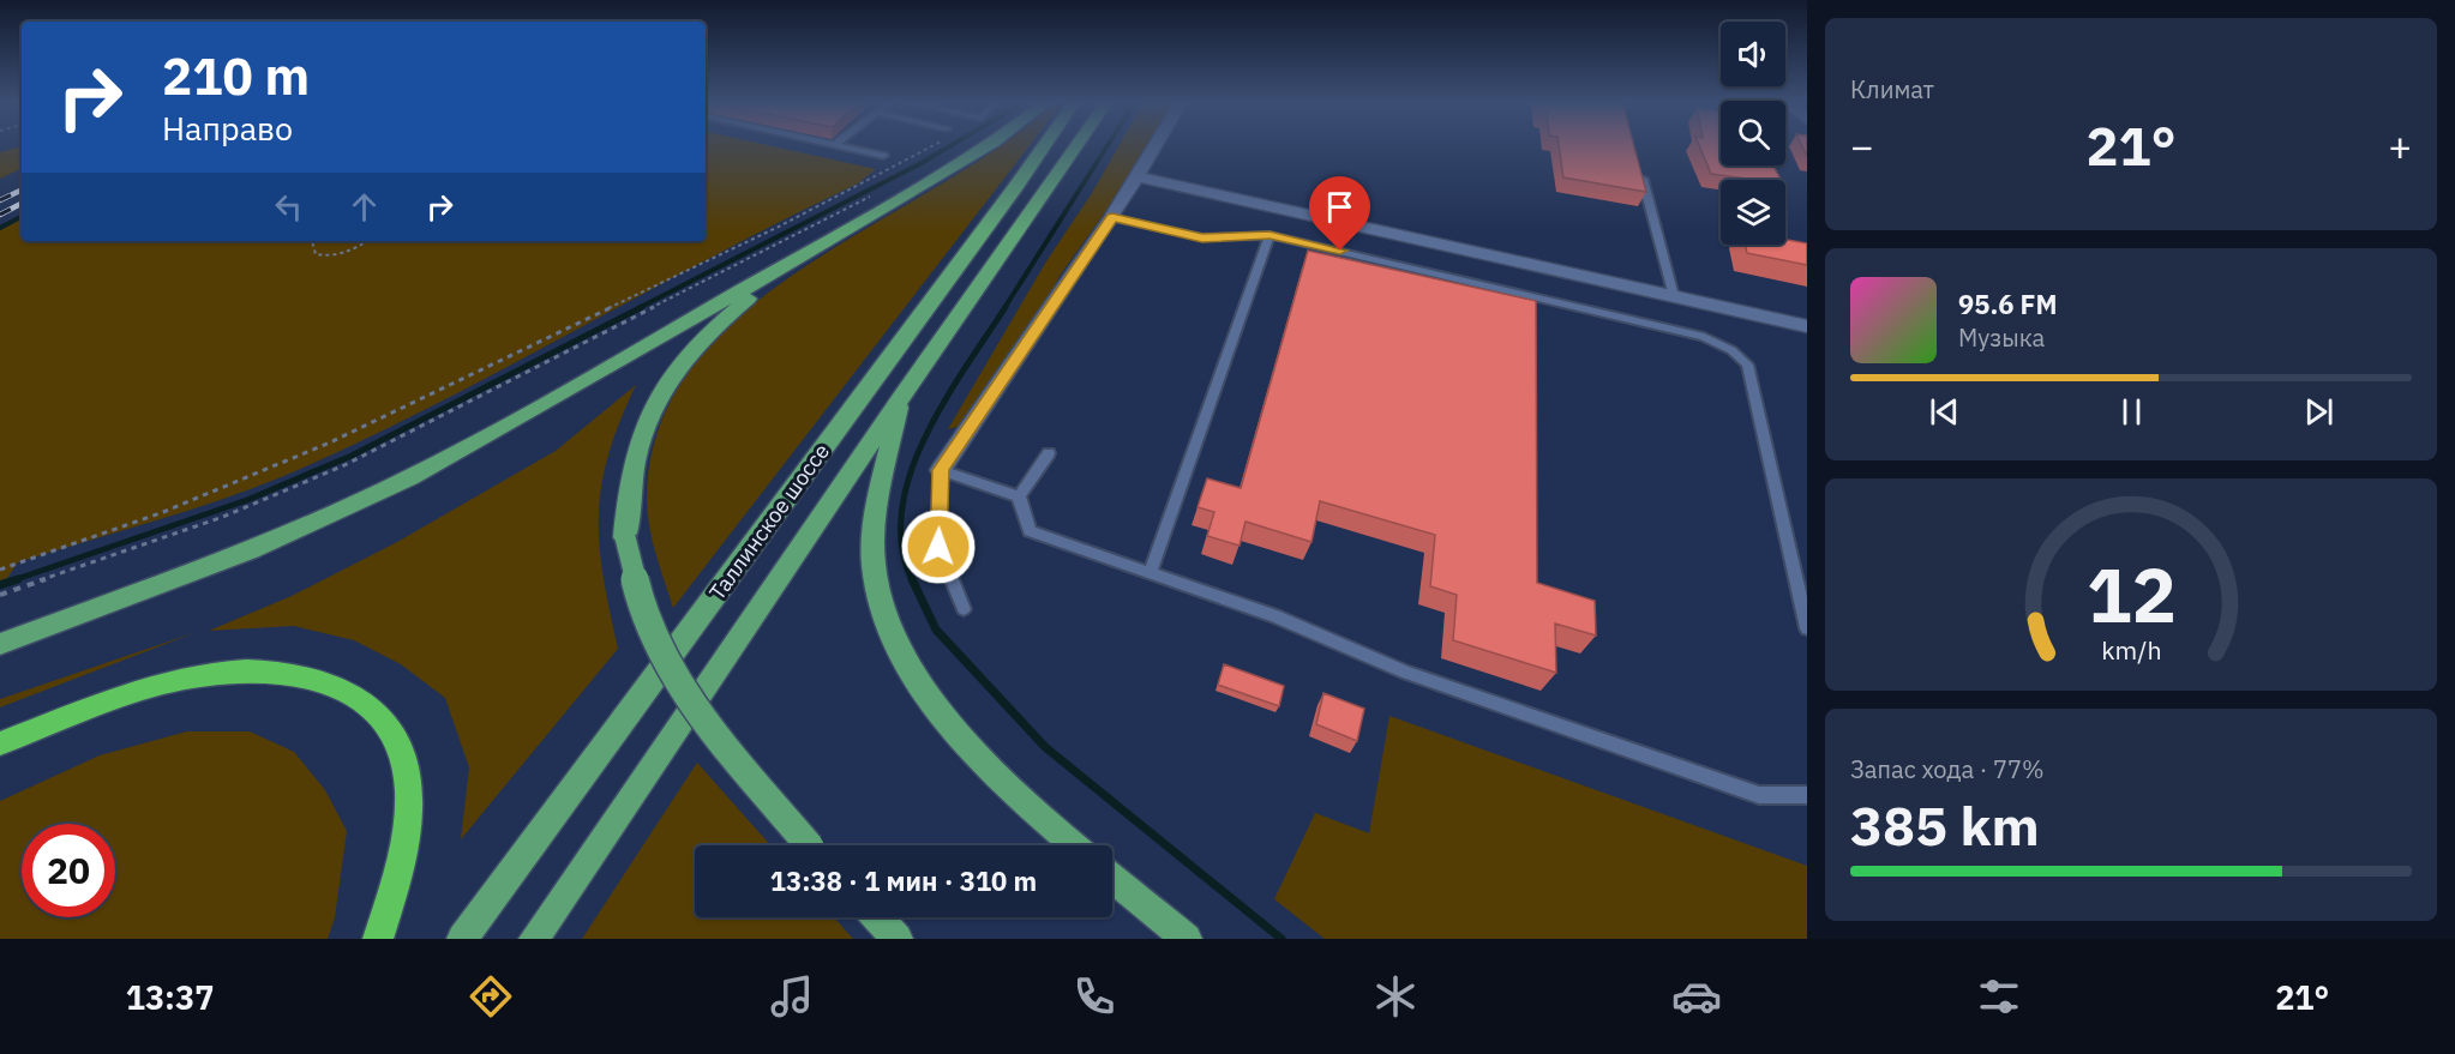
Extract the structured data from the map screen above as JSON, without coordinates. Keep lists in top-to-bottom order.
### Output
{
  "streets": {
    "main road": ["Таллинское шоссе"]
  },
  "page": {
    "tile": [
      "Климат",
      ["Запас хода · 77%", "385 km"]
    ],
    "turn": ["210 m", "Направо"],
    "heat": ["−", "21°", "+"],
    "song": ["95.6 FM", "Музыка"],
    "limit": "20",
    "trip": "13:38 · 1 мин · 310 m",
    "tabs": ["13:37", "21°"],
    "gauge": ["12", "km/h"]
  }
}
